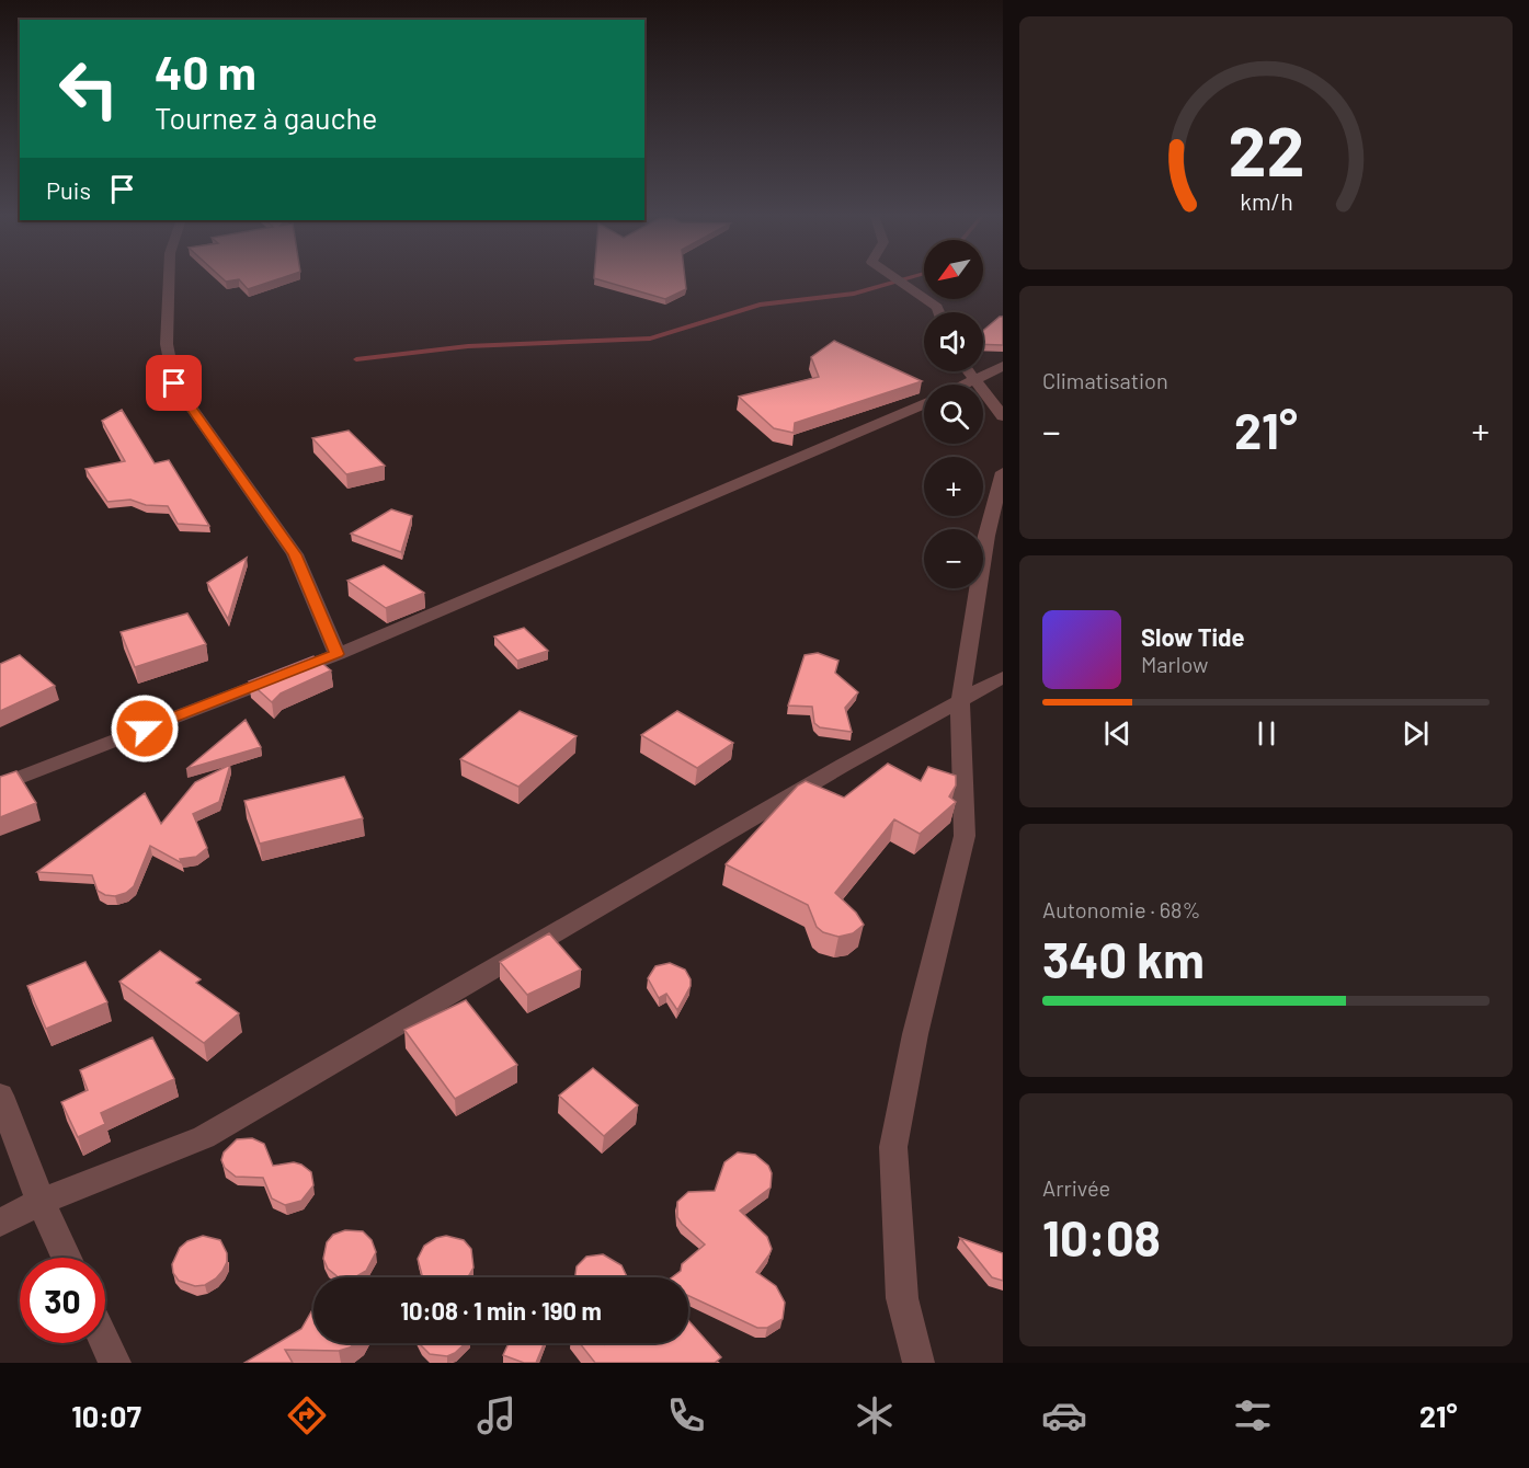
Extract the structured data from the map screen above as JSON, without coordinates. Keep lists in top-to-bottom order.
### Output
{
  "north": "bottom left",
  "page": {
    "turn": ["40 m", "Tournez à gauche"],
    "then": "Puis",
    "map_buttons": ["+", "−"],
    "tile": [
      "Climatisation",
      ["Autonomie · 68%", "340 km"],
      ["Arrivée", "10:08"]
    ],
    "heat": ["−", "21°", "+"],
    "song": ["Slow Tide", "Marlow"],
    "limit": "30",
    "trip": "10:08 · 1 min · 190 m",
    "tabs": ["10:07", "21°"],
    "gauge": ["22", "km/h"]
  }
}
